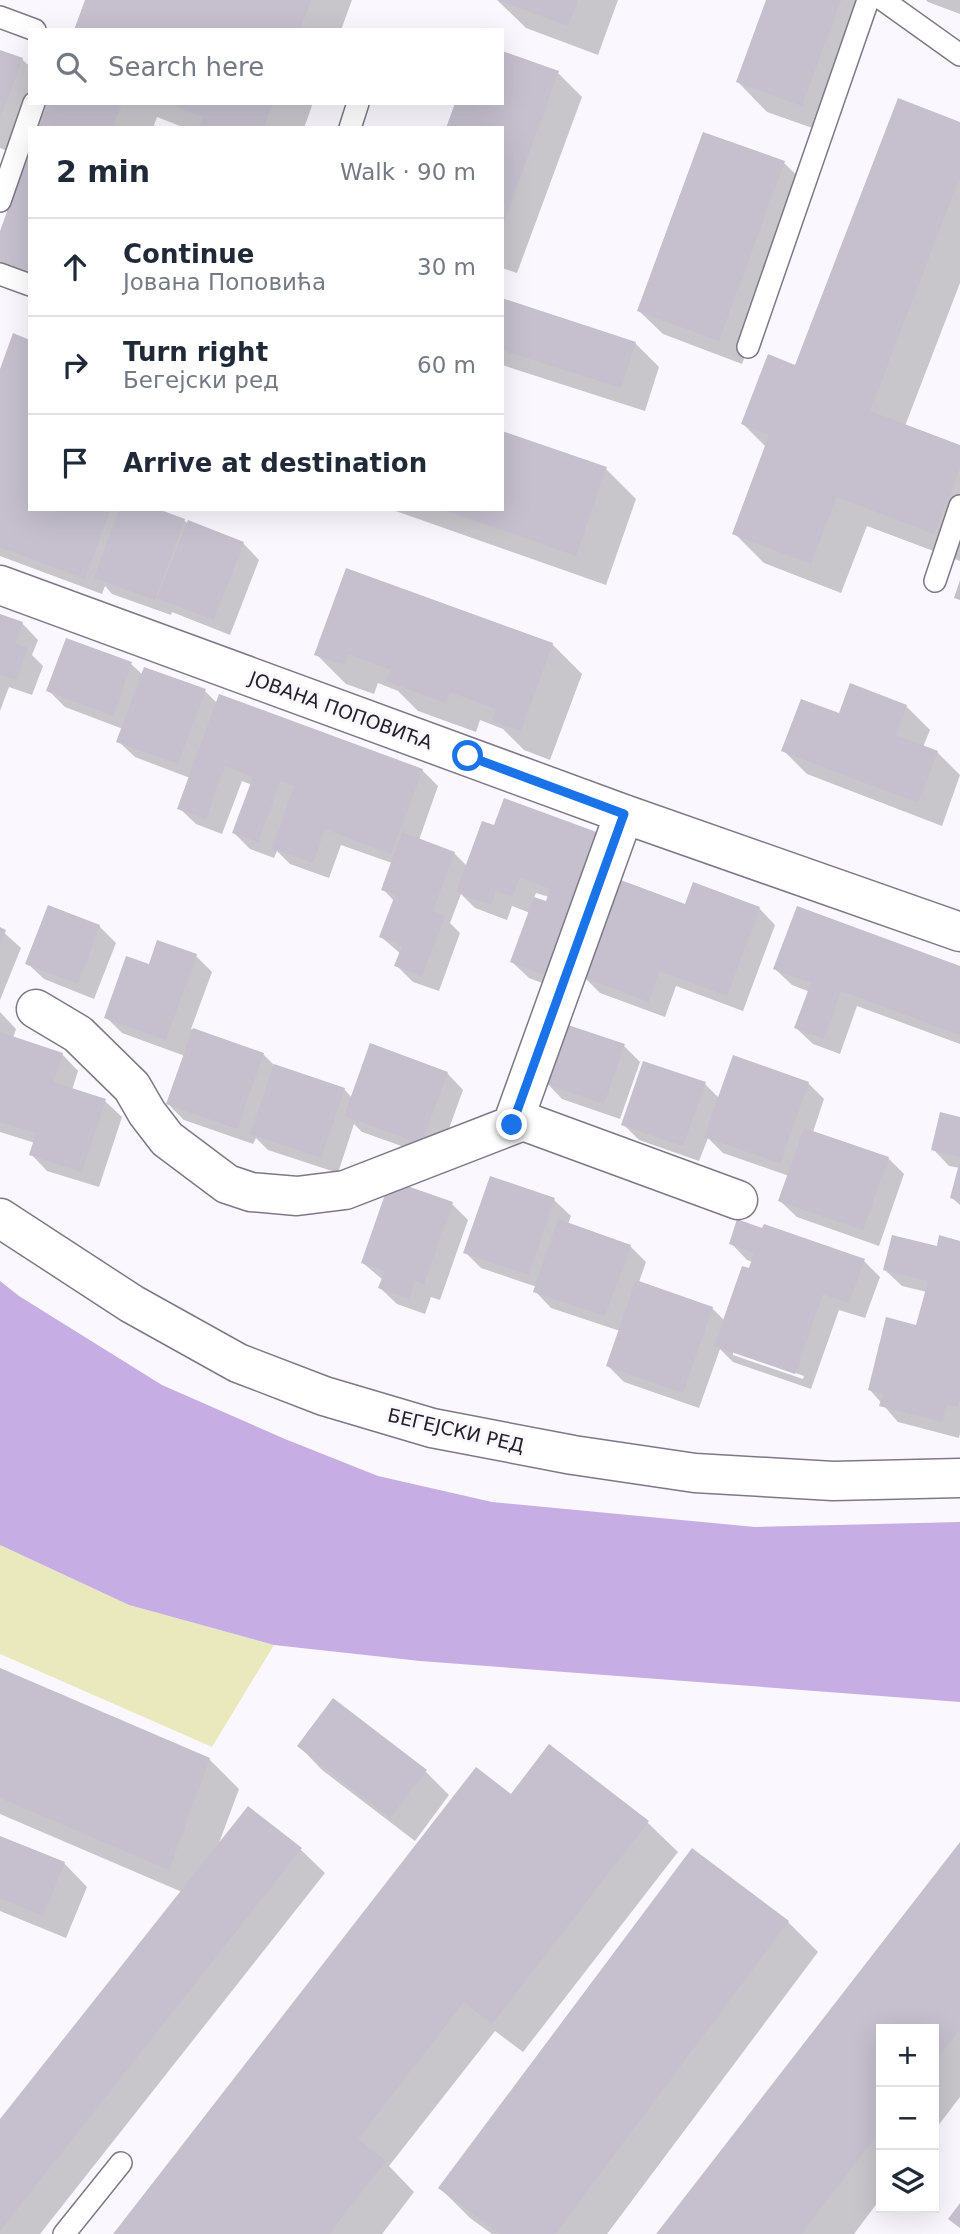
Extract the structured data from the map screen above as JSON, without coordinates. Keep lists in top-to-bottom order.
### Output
{
  "streets": {
    "street": ["ЈОВАНА ПОПОВИЋА", "БЕГЕЈСКИ РЕД"]
  },
  "page": {
    "search": "Search here",
    "heading": ["2 min", "Walk · 90 m"],
    "list": [
      ["Continue", "Јована Поповића", "30 m"],
      ["Turn right", "Бегејски ред", "60 m"],
      "Arrive at destination"
    ],
    "map_buttons": ["+", "−"]
  }
}
